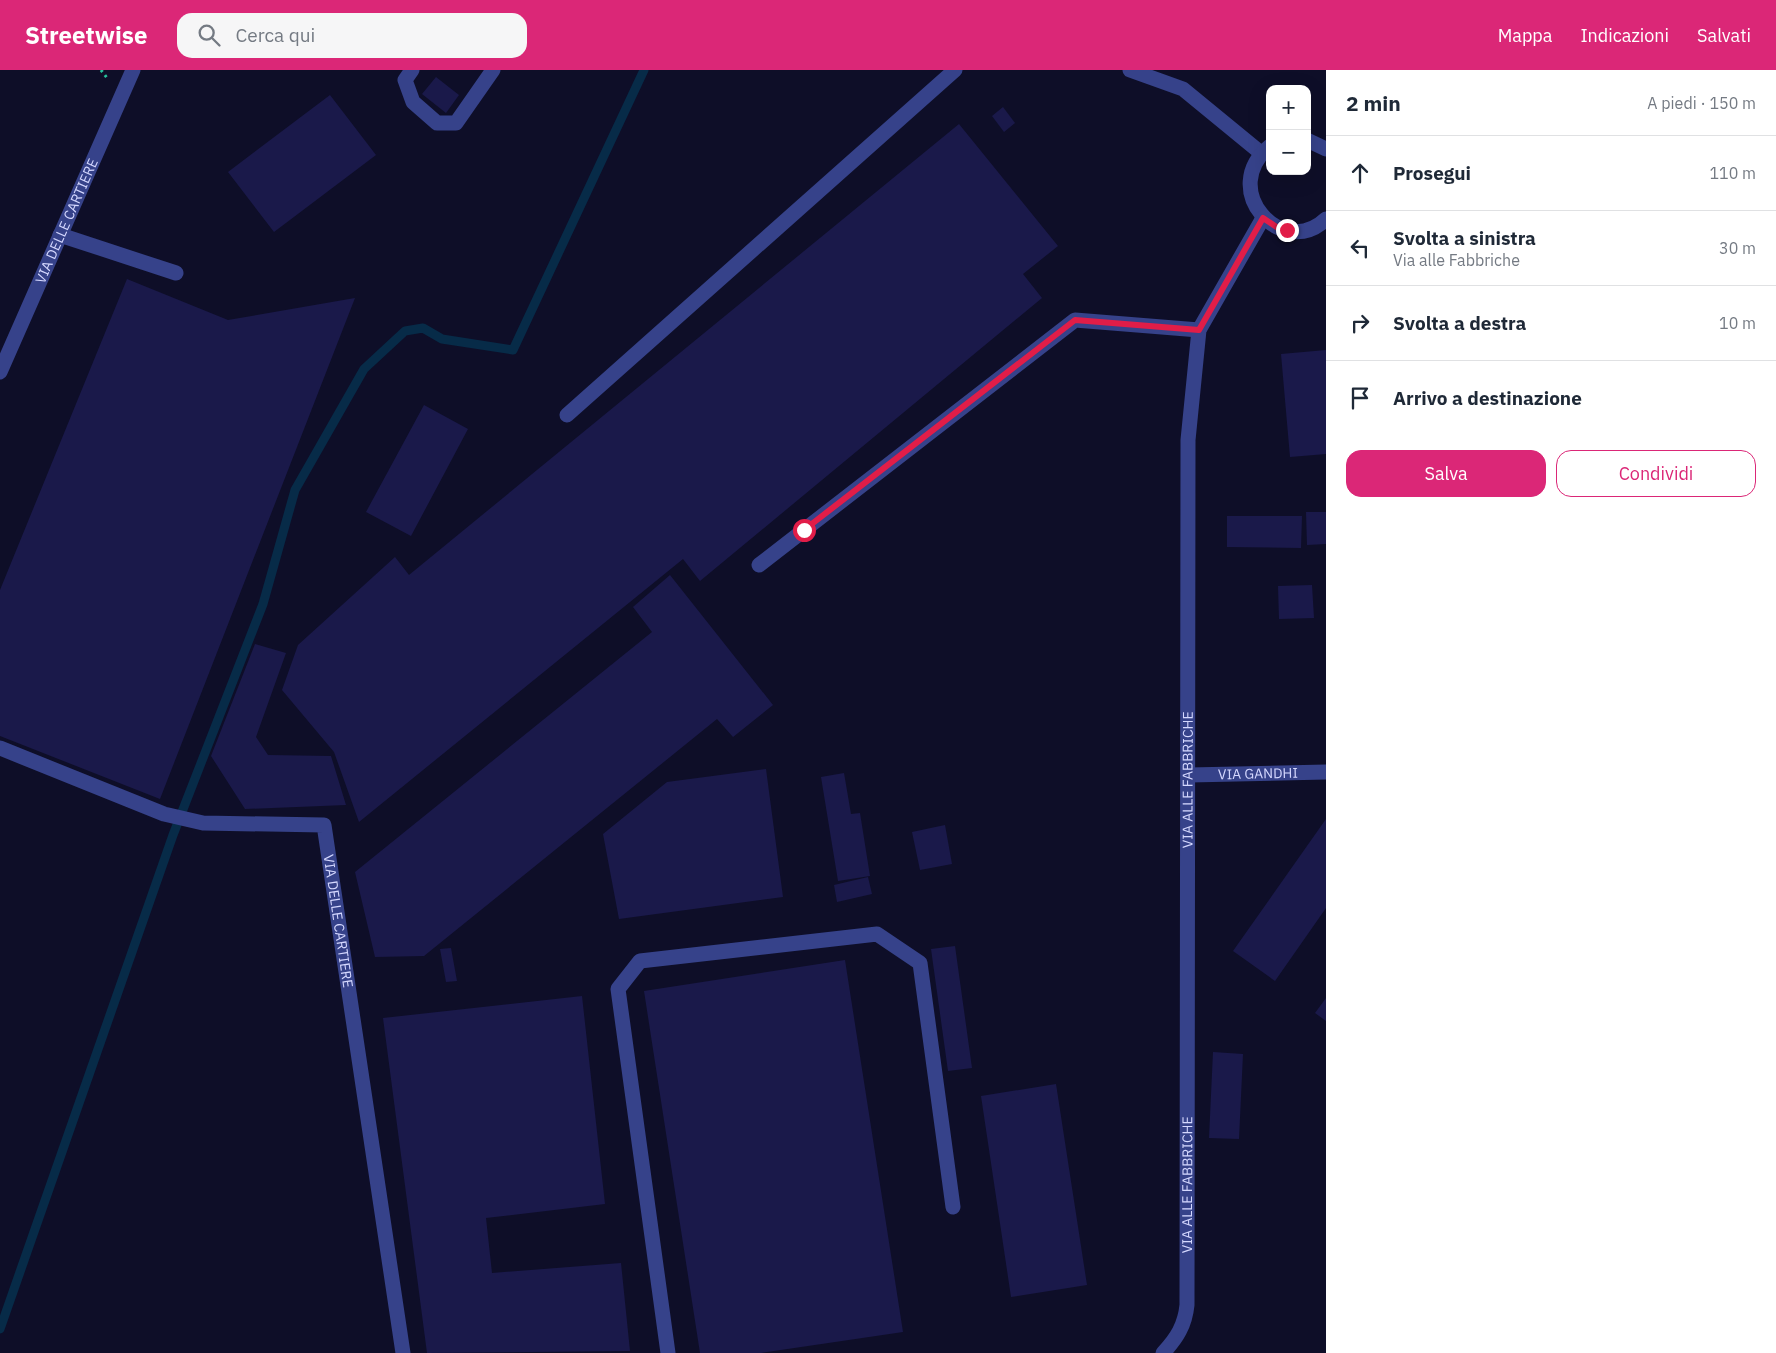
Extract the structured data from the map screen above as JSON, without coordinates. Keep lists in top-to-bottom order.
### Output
{
  "streets": {
    "street": ["VIA DELLE CARTIERE", "VIA GANDHI", "VIA ALLE FABBRICHE"]
  },
  "crossings": [
    ["VIA GANDHI", "VIA ALLE FABBRICHE"]
  ],
  "page": {
    "header": "Streetwise",
    "search": "Cerca qui",
    "nav": ["Mappa", "Indicazioni", "Salvati"],
    "heading": ["2 min", "A piedi · 150 m"],
    "map_buttons": ["+", "−"],
    "list": [
      ["Prosegui", "110 m"],
      ["Svolta a sinistra", "Via alle Fabbriche", "30 m"],
      ["Svolta a destra", "10 m"],
      "Arrivo a destinazione"
    ],
    "buttons": ["Salva", "Condividi"]
  }
}
